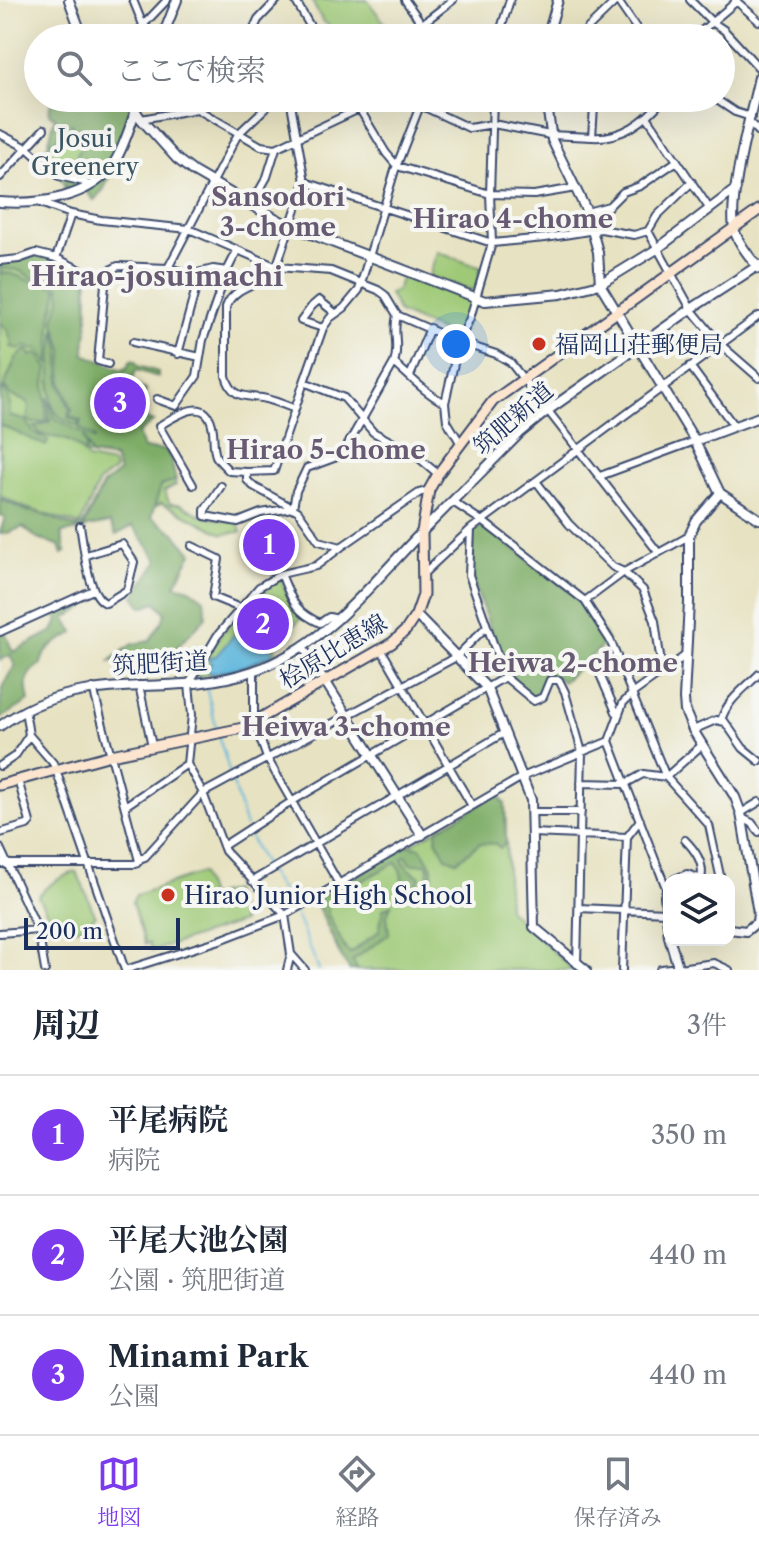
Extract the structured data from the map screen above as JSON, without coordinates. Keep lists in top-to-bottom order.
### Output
{
  "streets": {
    "main road": ["桧原比恵線"],
    "street": ["筑肥新道", "筑肥街道"]
  },
  "crossings": [
    ["筑肥新道", "桧原比恵線"],
    ["筑肥新道", "筑肥街道"],
    ["桧原比恵線", "筑肥街道"]
  ],
  "districts": [
    "Sansodori 3-chome",
    "Hirao 4-chome",
    "Hirao-josuimachi",
    "Hirao 5-chome",
    "Heiwa 2-chome",
    "Heiwa 3-chome"
  ],
  "parks": ["Josui Greenery"],
  "places": ["福岡山荘郵便局", "Hirao Junior High School"],
  "scale_bar": "200 m",
  "page": {
    "search": "ここで検索",
    "pins": ["3", "1", "2"],
    "scale": "200 m",
    "heading": ["周辺", "3件"],
    "list": [
      {
        "mark": "1",
        "name": "平尾病院",
        "note": "病院",
        "value": "350 m"
      },
      {
        "mark": "2",
        "name": "平尾大池公園",
        "note": "公園 · 筑肥街道",
        "value": "440 m"
      },
      {
        "mark": "3",
        "name": "Minami Park",
        "note": "公園",
        "value": "440 m"
      }
    ],
    "nav": ["地図", "経路", "保存済み"]
  }
}
